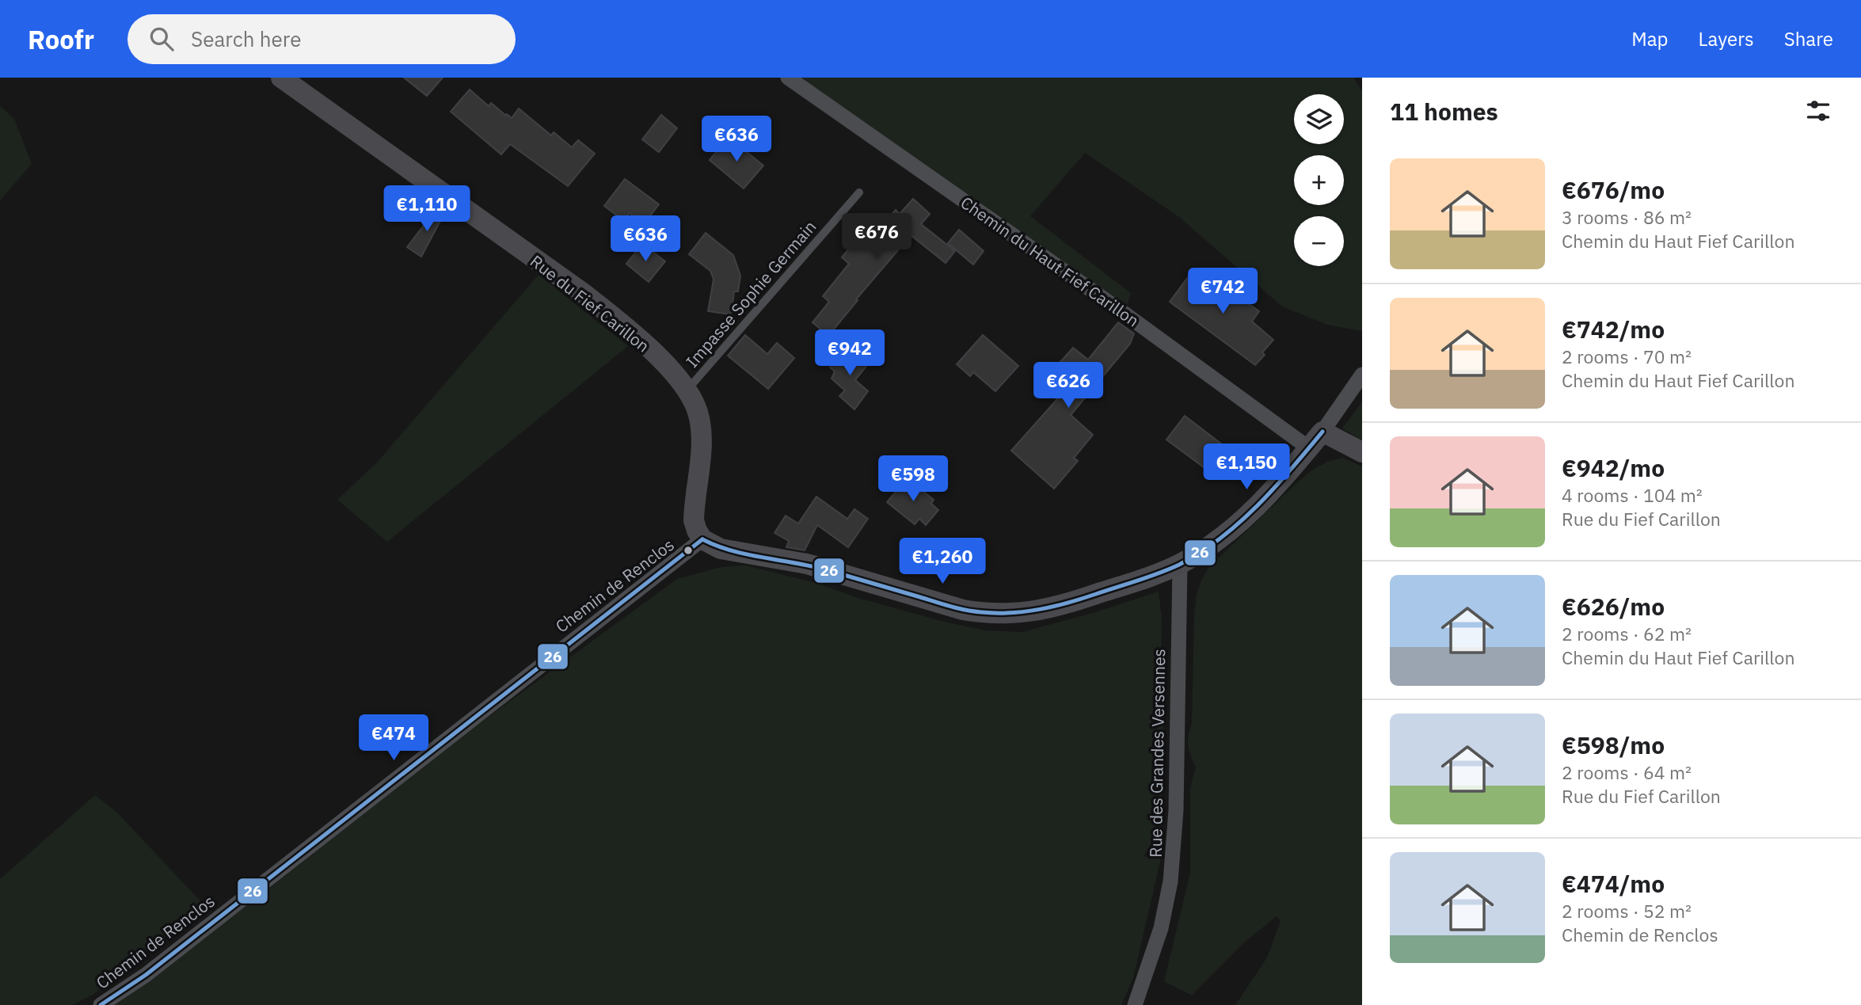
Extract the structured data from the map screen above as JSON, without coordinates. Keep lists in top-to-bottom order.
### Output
{
  "streets": {
    "street": [
      "Chemin du Haut Fief Carillon",
      "Rue du Fief Carillon",
      "Chemin de Renclos",
      "Rue des Grandes Versennes"
    ],
    "lane": ["Impasse Sophie Germain"]
  },
  "crossings": [
    ["Impasse Sophie Germain", "Rue du Fief Carillon"],
    ["Rue du Fief Carillon", "Chemin de Renclos"]
  ],
  "lines": ["transit line 26"],
  "page": {
    "header": "Roofr",
    "search": "Search here",
    "nav": ["Map", "Layers", "Share"],
    "heading": "11 homes",
    "map_buttons": ["+", "−"],
    "price": [
      "€636",
      "€1,110",
      "€676",
      "€636",
      "€742",
      "€942",
      "€626",
      "€1,150",
      "€598",
      "€1,260",
      "€474"
    ],
    "list": [
      {
        "name": "€676/mo",
        "note": "3 rooms · 86 m² · Chemin du Haut Fief Carillon"
      },
      {
        "name": "€742/mo",
        "note": "2 rooms · 70 m² · Chemin du Haut Fief Carillon"
      },
      {
        "name": "€942/mo",
        "note": "4 rooms · 104 m² · Rue du Fief Carillon"
      },
      {
        "name": "€626/mo",
        "note": "2 rooms · 62 m² · Chemin du Haut Fief Carillon"
      },
      {
        "name": "€598/mo",
        "note": "2 rooms · 64 m² · Rue du Fief Carillon"
      },
      {
        "name": "€474/mo",
        "note": "2 rooms · 52 m² · Chemin de Renclos"
      }
    ]
  }
}
